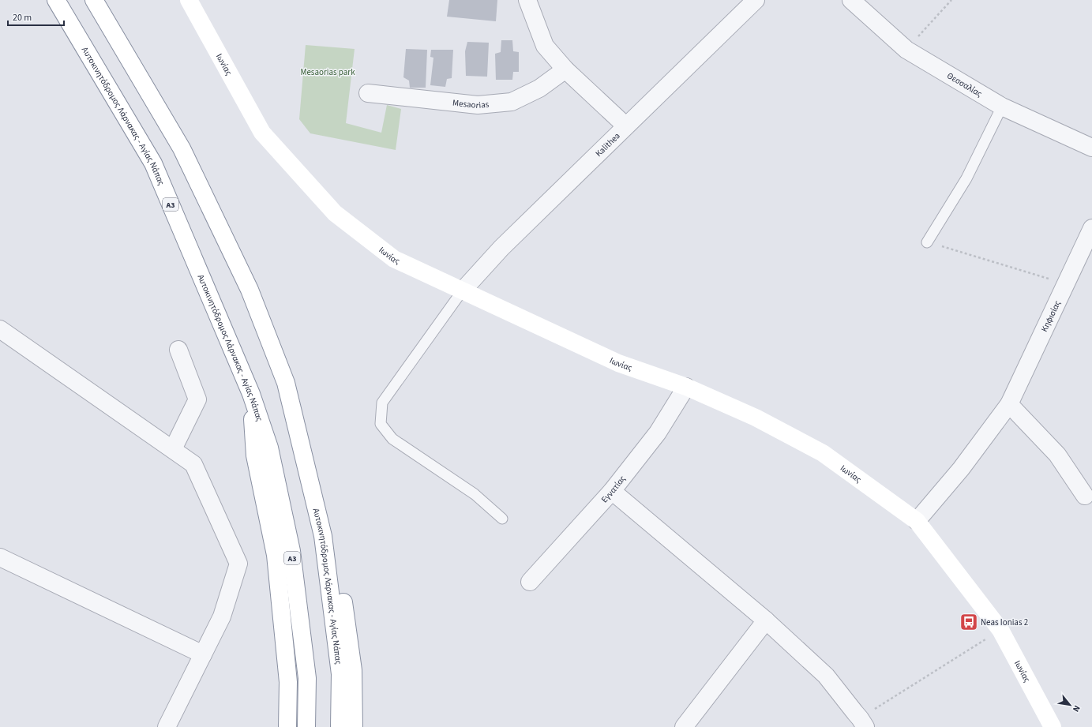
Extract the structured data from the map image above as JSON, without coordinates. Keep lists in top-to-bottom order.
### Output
{
  "streets": {
    "main road": ["Ιωνίας", "Αυτοκινητόδρομος Λάρνακας - Αγίας Νάπας", "A3"],
    "street": [
      "Θεσσαλίας",
      "Mesaorias",
      "Kalithea",
      "Κηφισίας",
      "Εγνατίας"
    ]
  },
  "crossings": [
    ["Ιωνίας", "Kalithea"],
    ["Ιωνίας", "Κηφισίας"],
    ["Ιωνίας", "Εγνατίας"]
  ],
  "parks": ["Mesaorias park"],
  "places": {
    "bus stop": ["Neas Ionias 2"]
  },
  "scale_bar": "20 m",
  "north": "bottom right"
}
